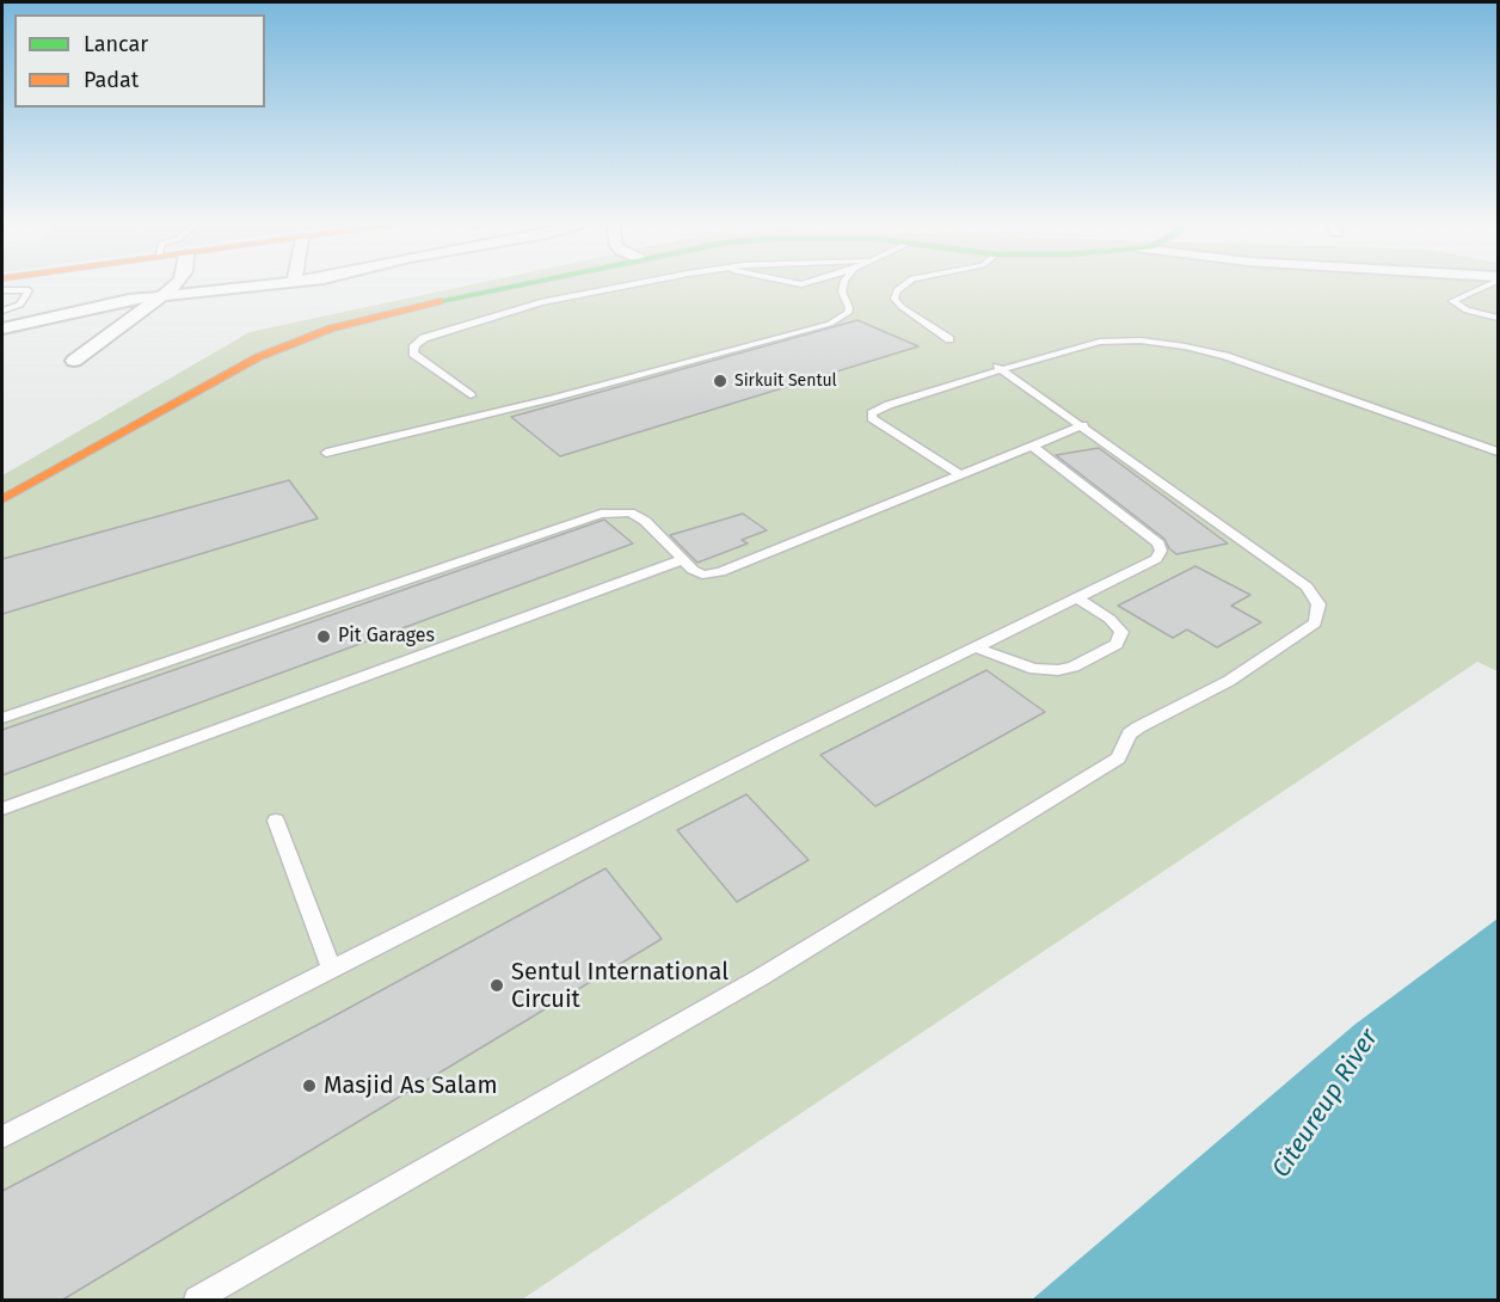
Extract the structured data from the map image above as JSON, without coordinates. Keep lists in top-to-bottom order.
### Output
{
  "water": ["Citeureup River"],
  "places": [
    "Sirkuit Sentul",
    "Pit Garages",
    "Sentul International Circuit",
    "Masjid As Salam"
  ],
  "legend": ["Lancar", "Padat"]
}
